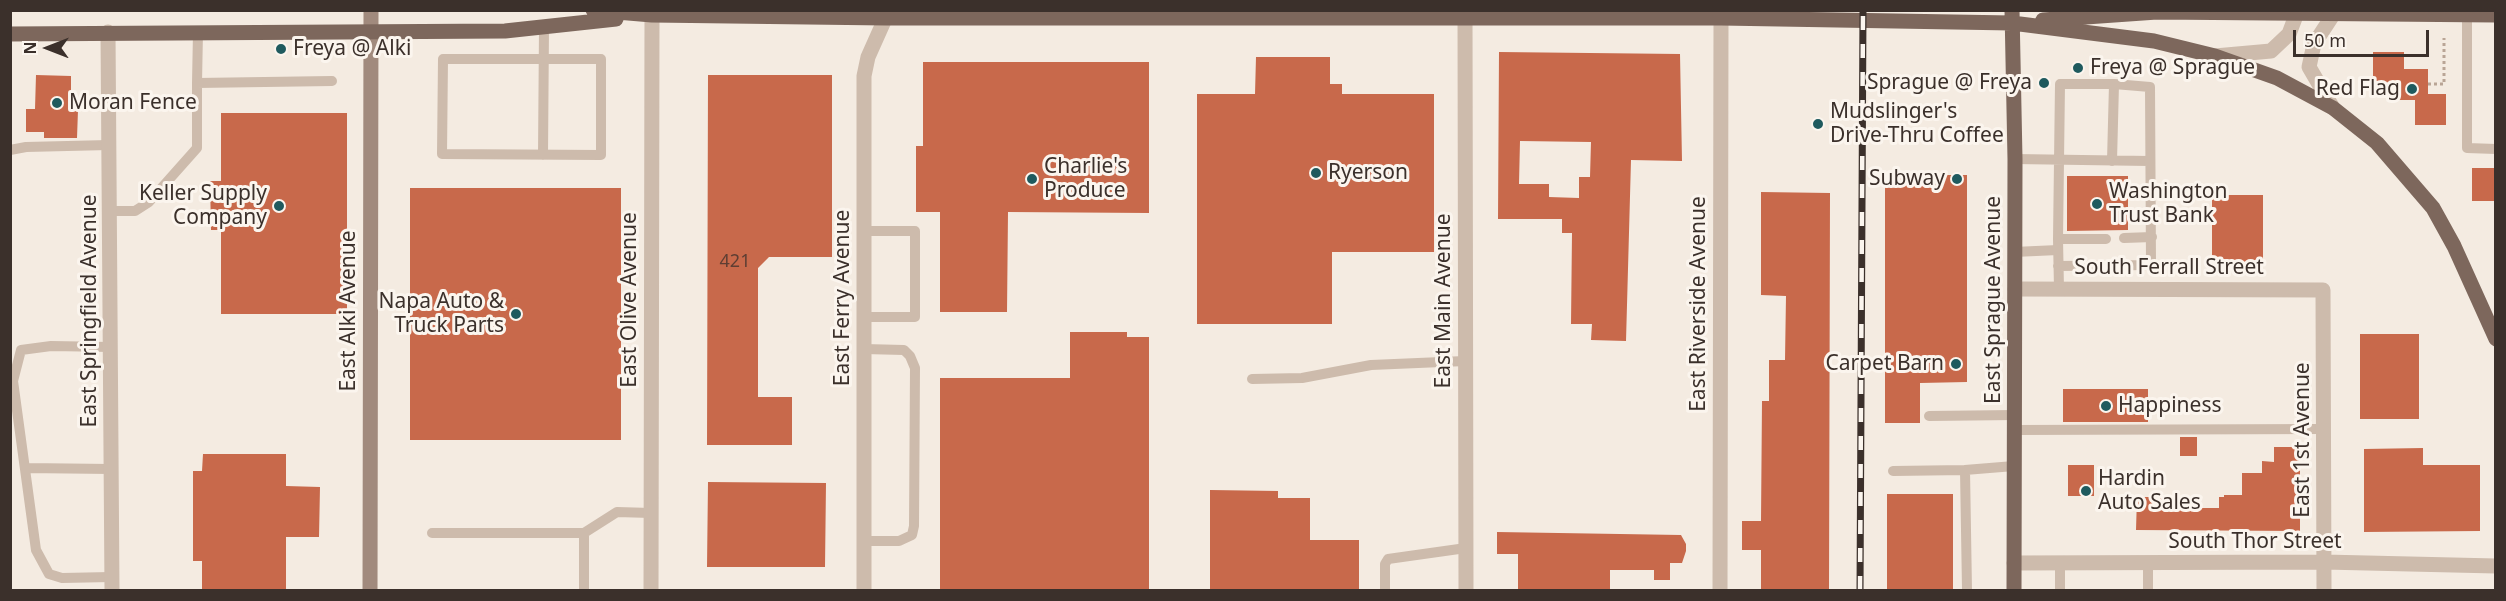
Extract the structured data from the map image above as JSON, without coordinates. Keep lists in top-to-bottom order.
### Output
{
  "streets": {
    "main road": ["East Sprague Avenue"],
    "street": [
      "South Ferrall Street",
      "East Ferry Avenue",
      "East Olive Avenue",
      "East Main Avenue",
      "East Riverside Avenue",
      "East Springfield Avenue",
      "East Alki Avenue",
      "East 1st Avenue",
      "South Thor Street"
    ]
  },
  "crossings": [
    ["South Ferrall Street", "East Sprague Avenue"],
    ["South Ferrall Street", "East 1st Avenue"],
    ["East Sprague Avenue", "South Thor Street"],
    ["East 1st Avenue", "South Thor Street"]
  ],
  "places": [
    "Freya @ Alki",
    "Freya @ Sprague",
    "Sprague @ Freya",
    "Red Flag",
    "Moran Fence",
    "Mudslinger's Drive-Thru Coffee",
    "Ryerson",
    "Charlie's Produce",
    "Subway",
    "Washington Trust Bank",
    "Keller Supply Company",
    "Napa Auto & Truck Parts",
    "Carpet Barn",
    "Happiness",
    "Hardin Auto Sales"
  ],
  "house_numbers": ["421"],
  "scale_bar": "50 m",
  "north": "left"
}
